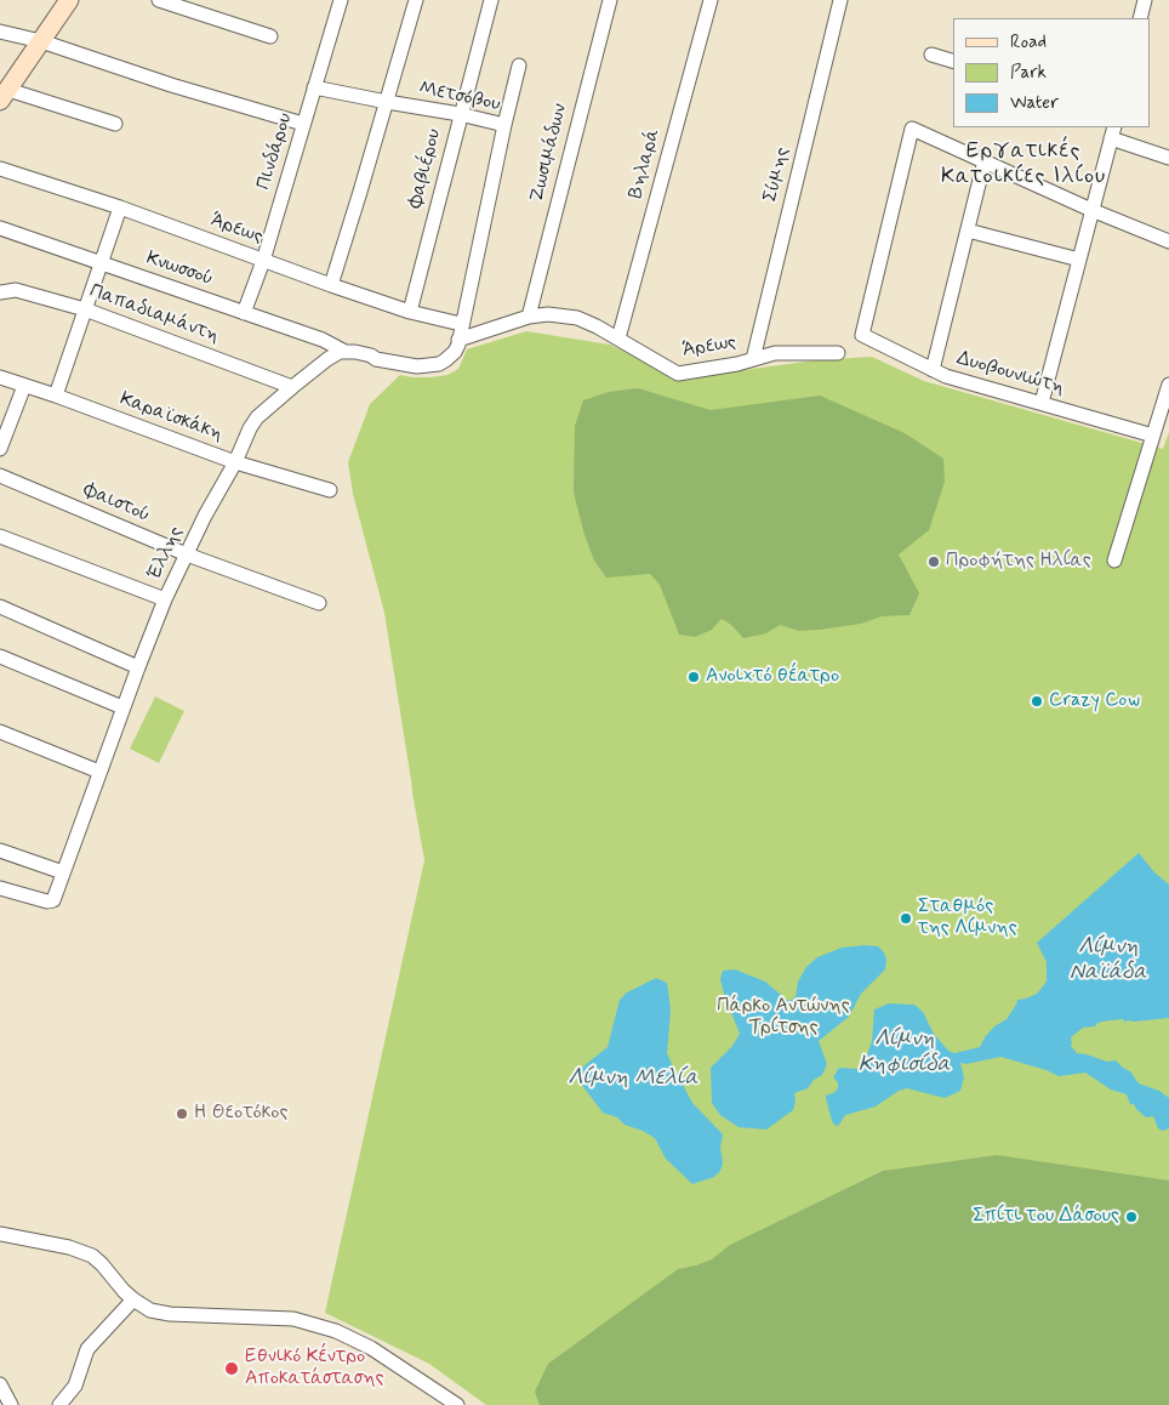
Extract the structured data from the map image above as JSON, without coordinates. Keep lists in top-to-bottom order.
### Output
{
  "streets": {
    "street": [
      "Μετσόβου",
      "Πινδάρου",
      "Ζωσιμάδων",
      "Βηλαρά",
      "Φαβιέρου",
      "Σύμης",
      "Άρεως",
      "Κνωσσού",
      "Παπαδιαμάντη",
      "Δυοβουνιώτη",
      "Καραϊσκάκη",
      "Φαιστού",
      "Έλλης"
    ]
  },
  "crossings": [
    ["Μετσόβου", "Πινδάρου"],
    ["Μετσόβου", "Φαβιέρου"],
    ["Μετσόβου", "Άρεως"],
    ["Πινδάρου", "Άρεως"],
    ["Πινδάρου", "Κνωσσού"],
    ["Ζωσιμάδων", "Άρεως"],
    ["Βηλαρά", "Άρεως"],
    ["Φαβιέρου", "Άρεως"],
    ["Σύμης", "Άρεως"],
    ["Κνωσσού", "Έλλης"],
    ["Παπαδιαμάντη", "Έλλης"],
    ["Καραϊσκάκη", "Έλλης"],
    ["Φαιστού", "Έλλης"]
  ],
  "districts": ["Εργατικές Κατοικίες Ιλίου"],
  "water": ["Λίμνη Ναϊάδα", "Λίμνη Κηφισίδα", "Λίμνη Μελία"],
  "parks": ["Πάρκο Αντώνης Τρίτσης"],
  "places": [
    "Προφήτης Ηλίας",
    "Ανοιχτό θέατρο",
    "Crazy Cow",
    "Σταθμός της Λίμνης",
    "Η Θεοτόκος",
    "Σπίτι του Δάσους",
    "Εθνικό Κέντρο Αποκατάστασης"
  ],
  "legend": ["Road", "Park", "Water"]
}
